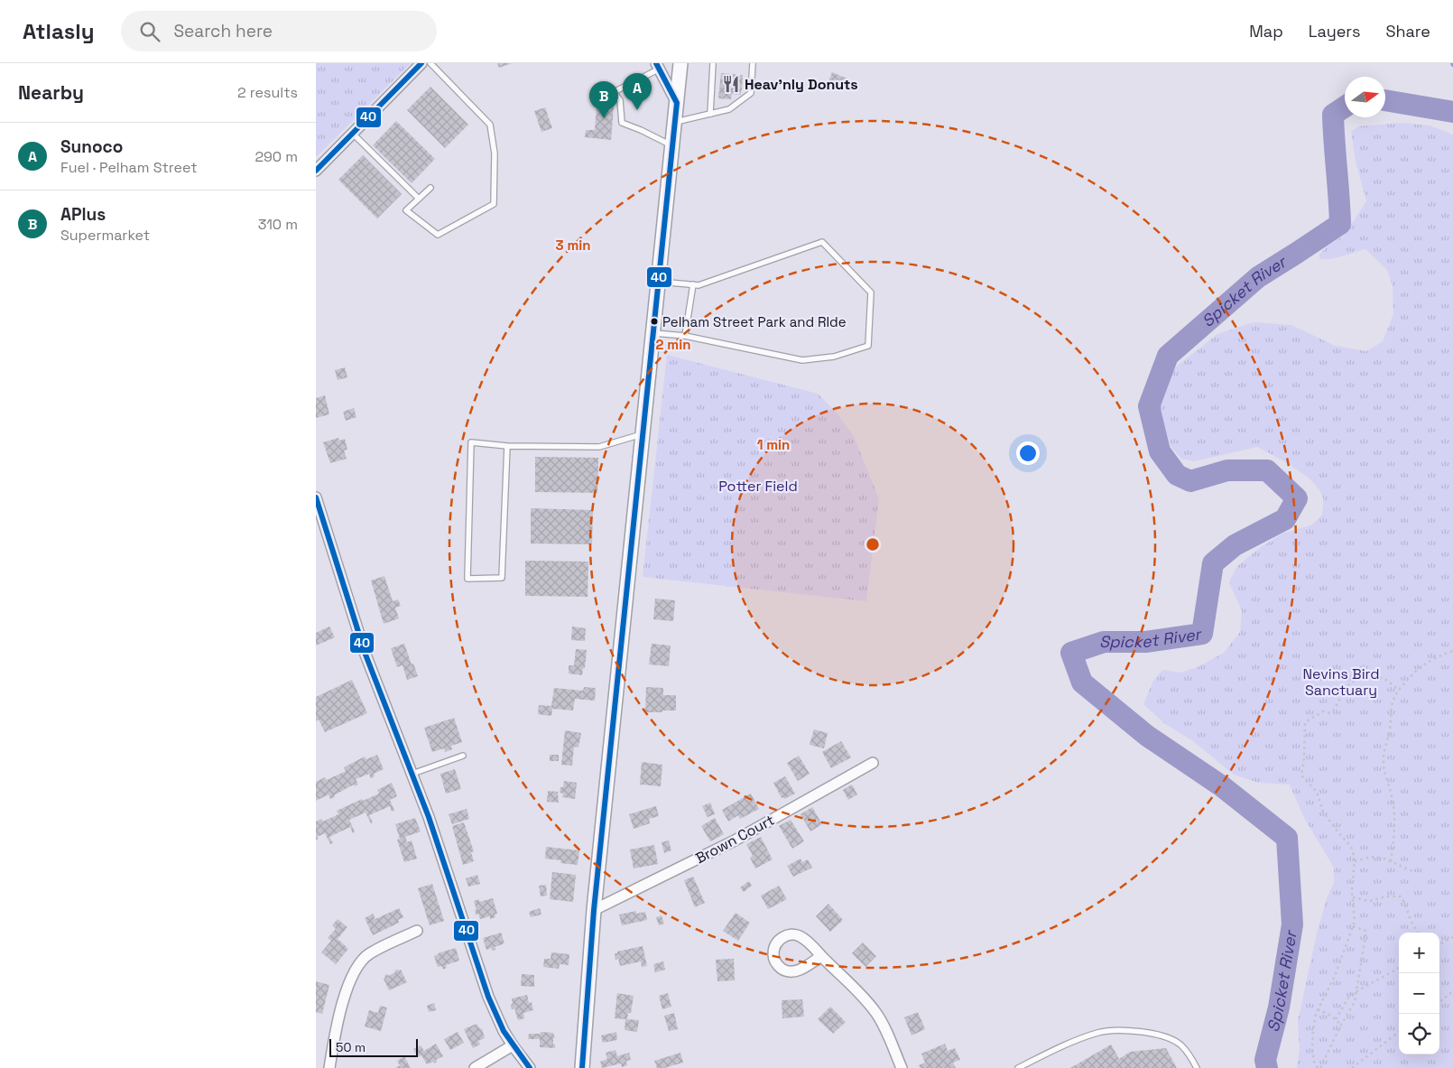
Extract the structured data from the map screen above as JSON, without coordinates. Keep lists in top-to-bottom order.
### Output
{
  "streets": {
    "street": ["Brown Court"]
  },
  "water": ["Spicket River"],
  "parks": ["Potter Field", "Nevins Bird Sanctuary"],
  "places": {
    "restaurant": ["Heav'nly Donuts"],
    "other": ["Pelham Street Park and RIde"]
  },
  "lines": ["transit line 40"],
  "scale_bar": "50 m",
  "north": "right",
  "page": {
    "header": "Atlasly",
    "search": "Search here",
    "nav": ["Map", "Layers", "Share"],
    "heading": ["Nearby", "2 results"],
    "pins": ["A", "B"],
    "list": [
      {
        "mark": "A",
        "name": "Sunoco",
        "note": "Fuel · Pelham Street",
        "value": "290 m"
      },
      {
        "mark": "B",
        "name": "APlus",
        "note": "Supermarket",
        "value": "310 m"
      }
    ],
    "map_buttons": ["+", "−"],
    "scale": "50 m"
  },
  "rings": ["3 min", "2 min", "1 min"]
}
